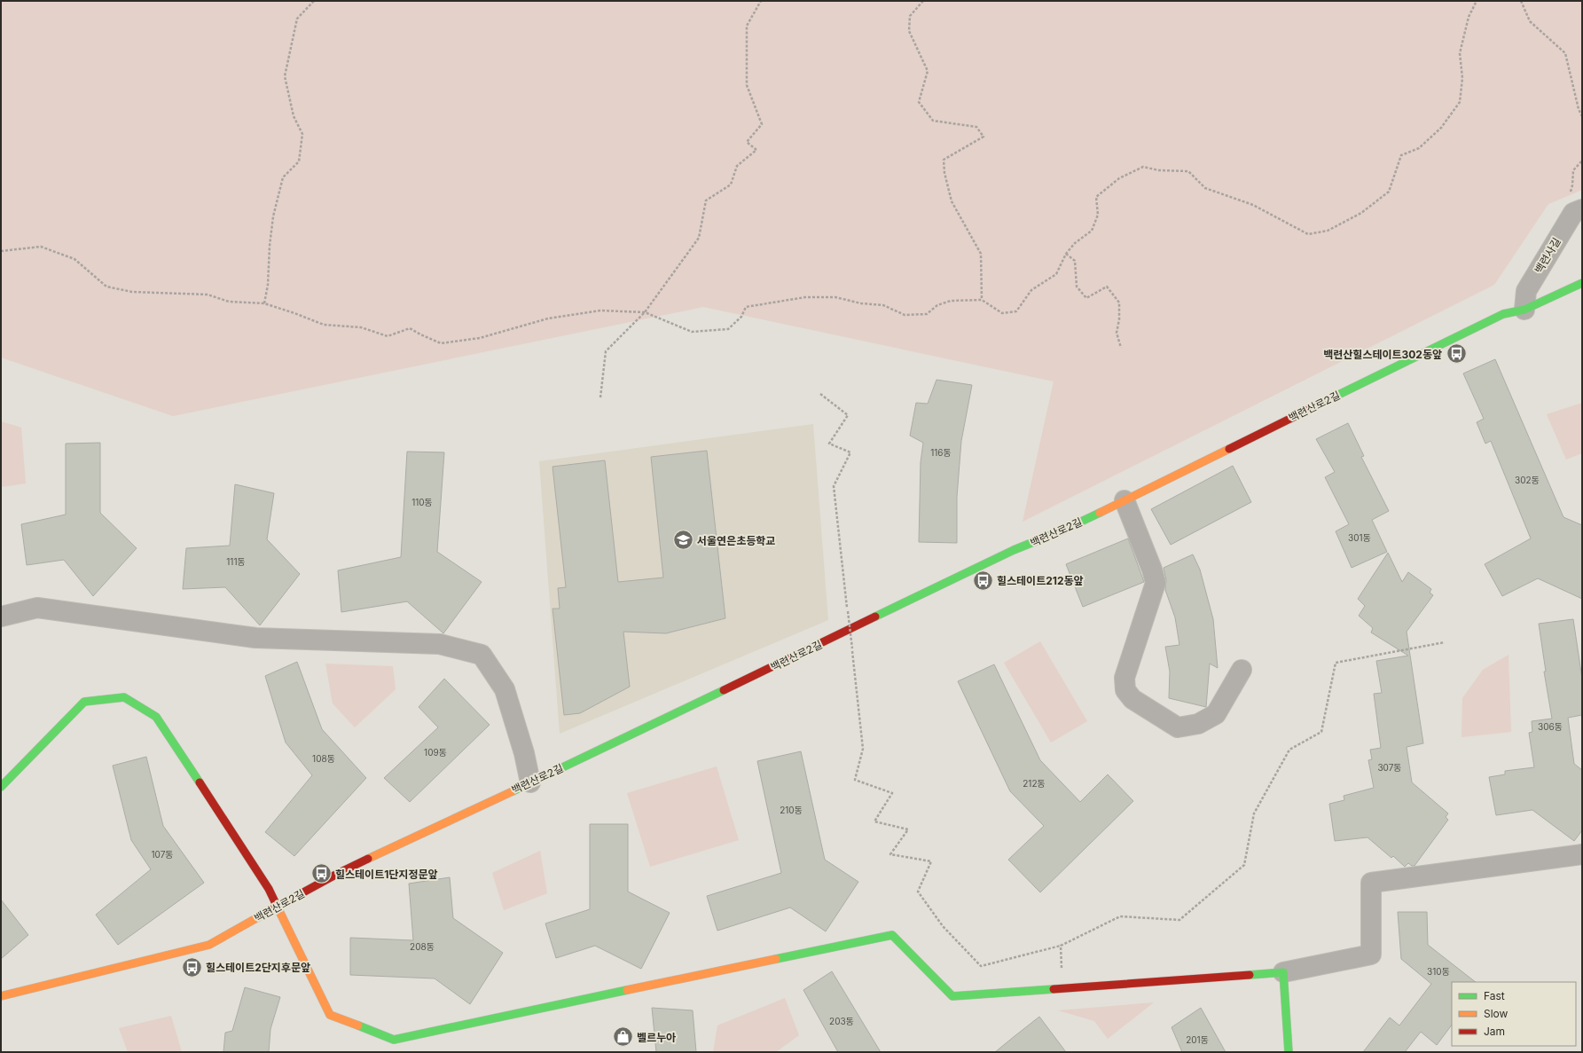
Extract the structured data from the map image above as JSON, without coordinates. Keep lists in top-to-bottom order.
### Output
{
  "streets": {
    "street": ["백련사길", "백련산로2길"]
  },
  "crossings": [
    ["백련사길", "백련산로2길"]
  ],
  "places": {
    "bus stop": [
      "백련산힐스테이트302동앞",
      "힐스테이트212동앞",
      "힐스테이트1단지정문앞",
      "힐스테이트2단지후문앞"
    ],
    "school or university": ["서울연은초등학교"],
    "shop": ["벨르누아"]
  },
  "house_numbers": [
    "116동",
    "302동",
    "110동",
    "301동",
    "111동",
    "306동",
    "109동",
    "108동",
    "307동",
    "212동",
    "210동",
    "107동",
    "208동",
    "310동",
    "203동",
    "201동"
  ],
  "legend": ["Fast", "Slow", "Jam"]
}
